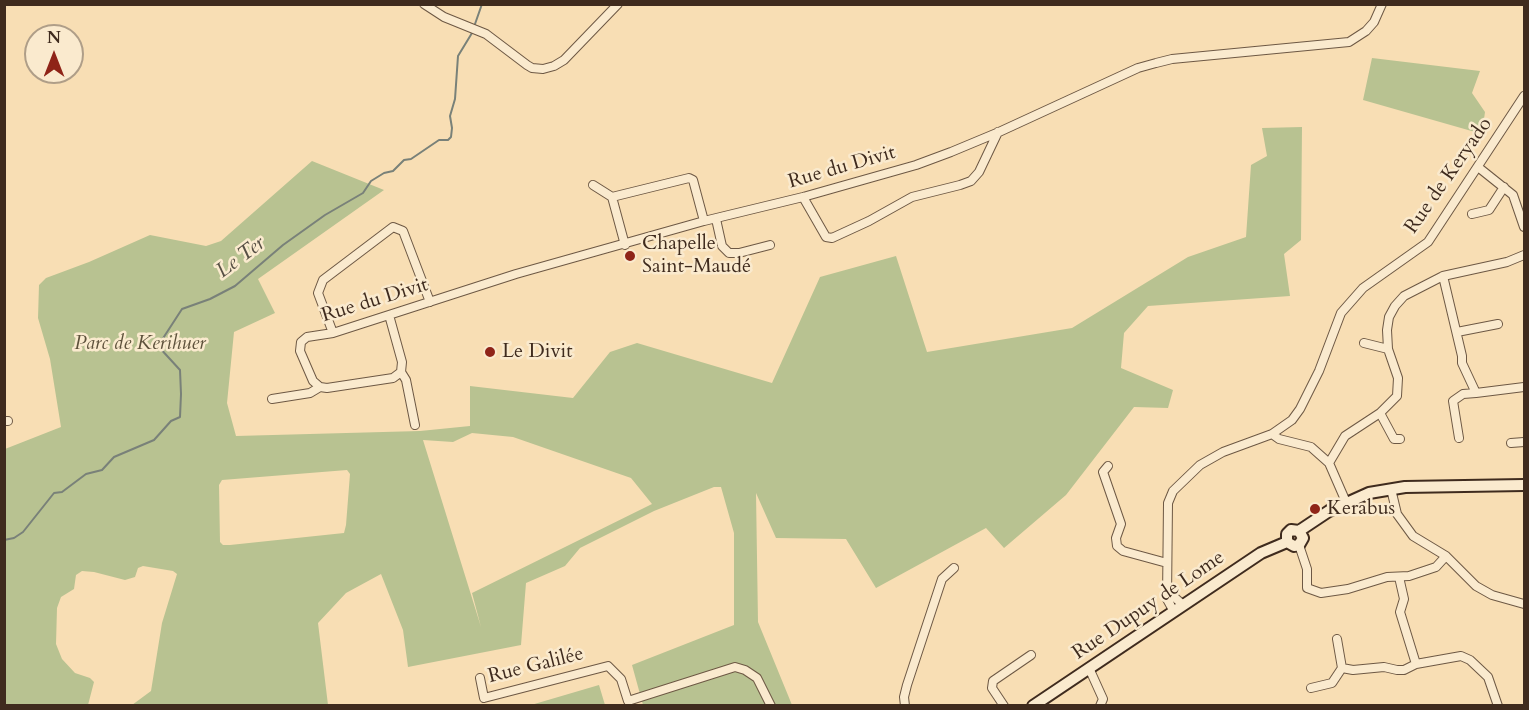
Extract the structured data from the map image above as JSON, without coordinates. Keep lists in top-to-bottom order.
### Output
{
  "streets": {
    "street": [
      "Rue du Divit",
      "Rue de Keryado",
      "Rue Dupuy de Lome",
      "Rue Galilée"
    ]
  },
  "crossings": [
    ["Rue de Keryado", "Rue Dupuy de Lome"]
  ],
  "water": ["Le Ter"],
  "parks": ["Parc de Kerihuer"],
  "places": ["Chapelle Saint-Maudé", "Le Divit", "Kerabus"],
  "north": "top"
}
